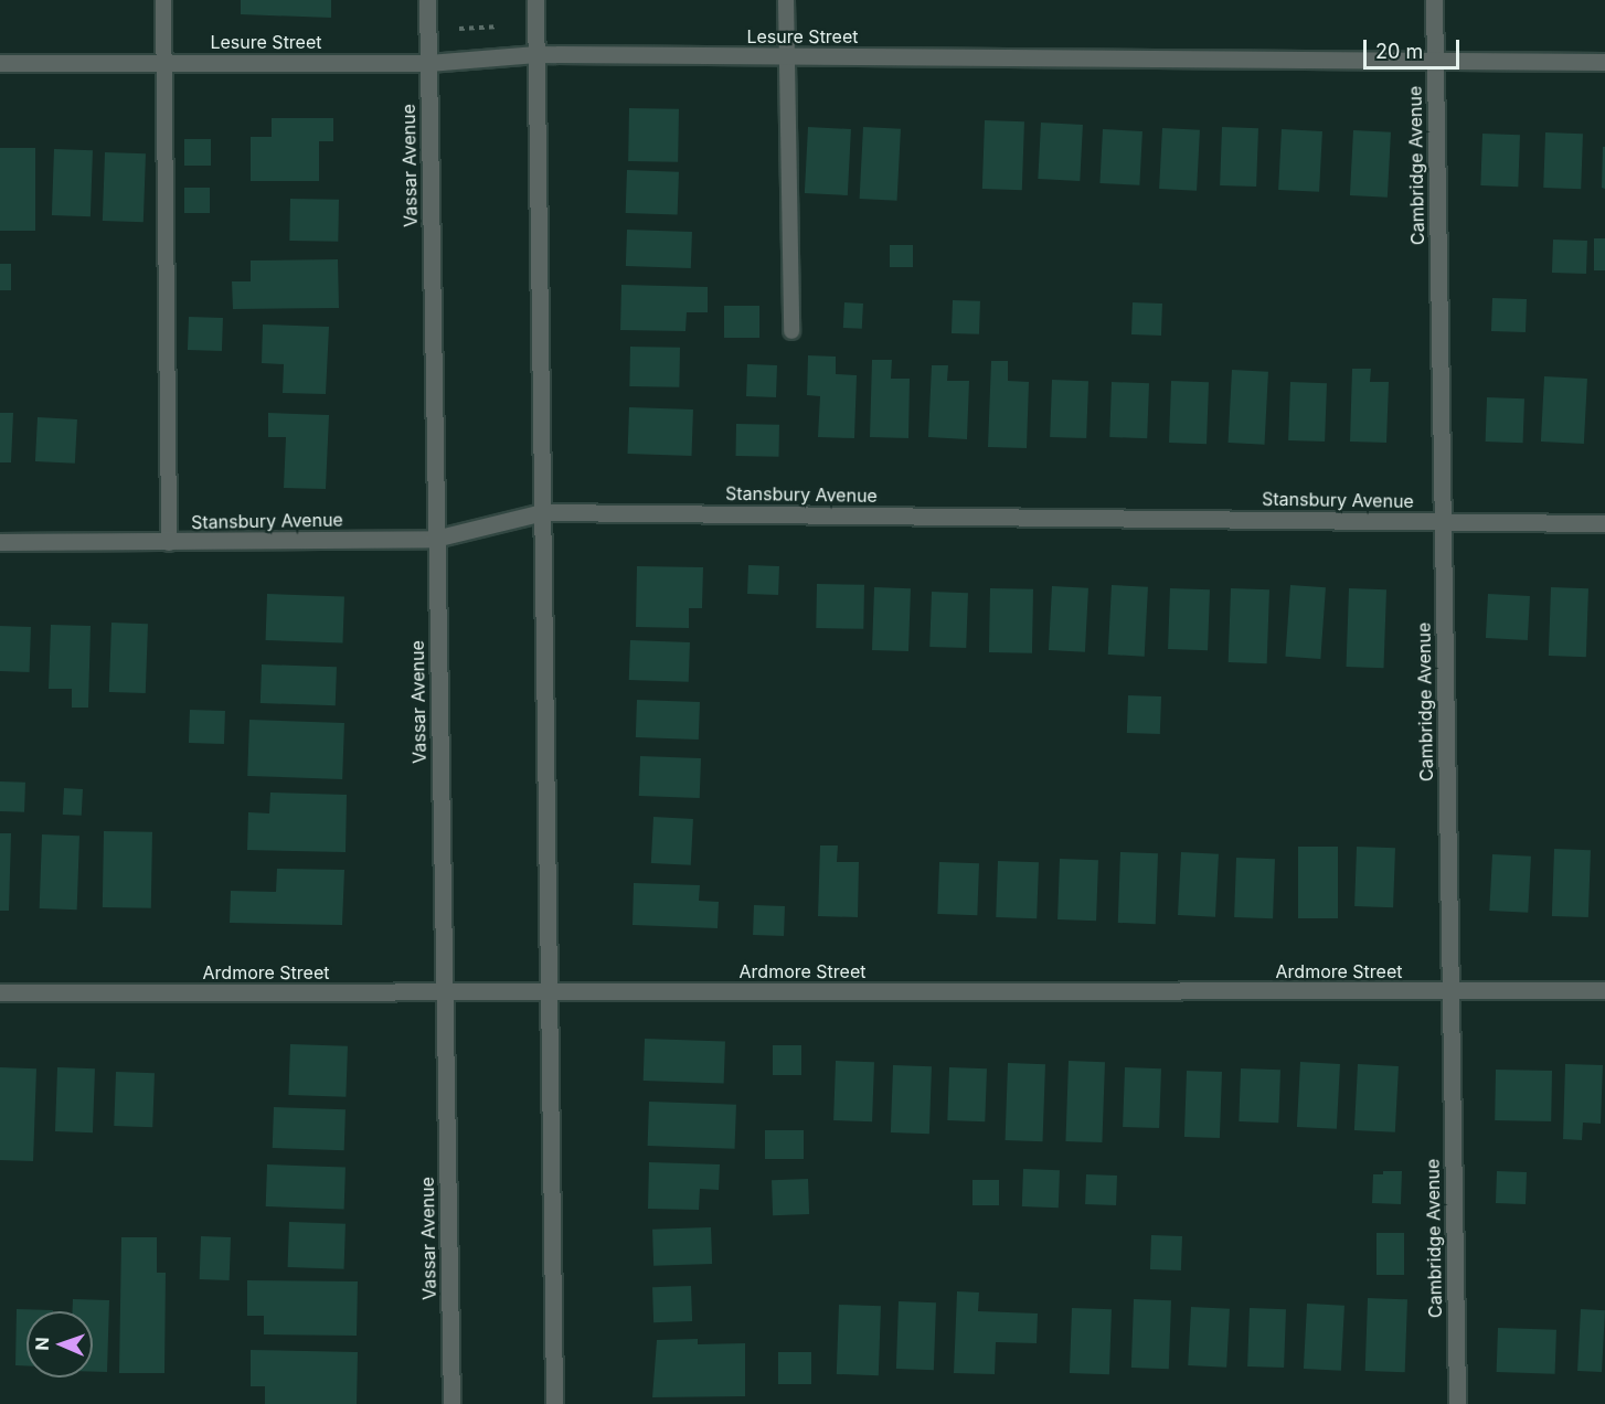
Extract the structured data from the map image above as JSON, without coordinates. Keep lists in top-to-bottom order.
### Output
{
  "streets": {
    "street": [
      "Lesure Street",
      "Vassar Avenue",
      "Cambridge Avenue",
      "Stansbury Avenue",
      "Ardmore Street"
    ]
  },
  "crossings": [
    ["Lesure Street", "Vassar Avenue"],
    ["Lesure Street", "Cambridge Avenue"],
    ["Vassar Avenue", "Stansbury Avenue"],
    ["Vassar Avenue", "Ardmore Street"],
    ["Cambridge Avenue", "Stansbury Avenue"],
    ["Cambridge Avenue", "Ardmore Street"]
  ],
  "scale_bar": "20 m",
  "north": "left"
}
